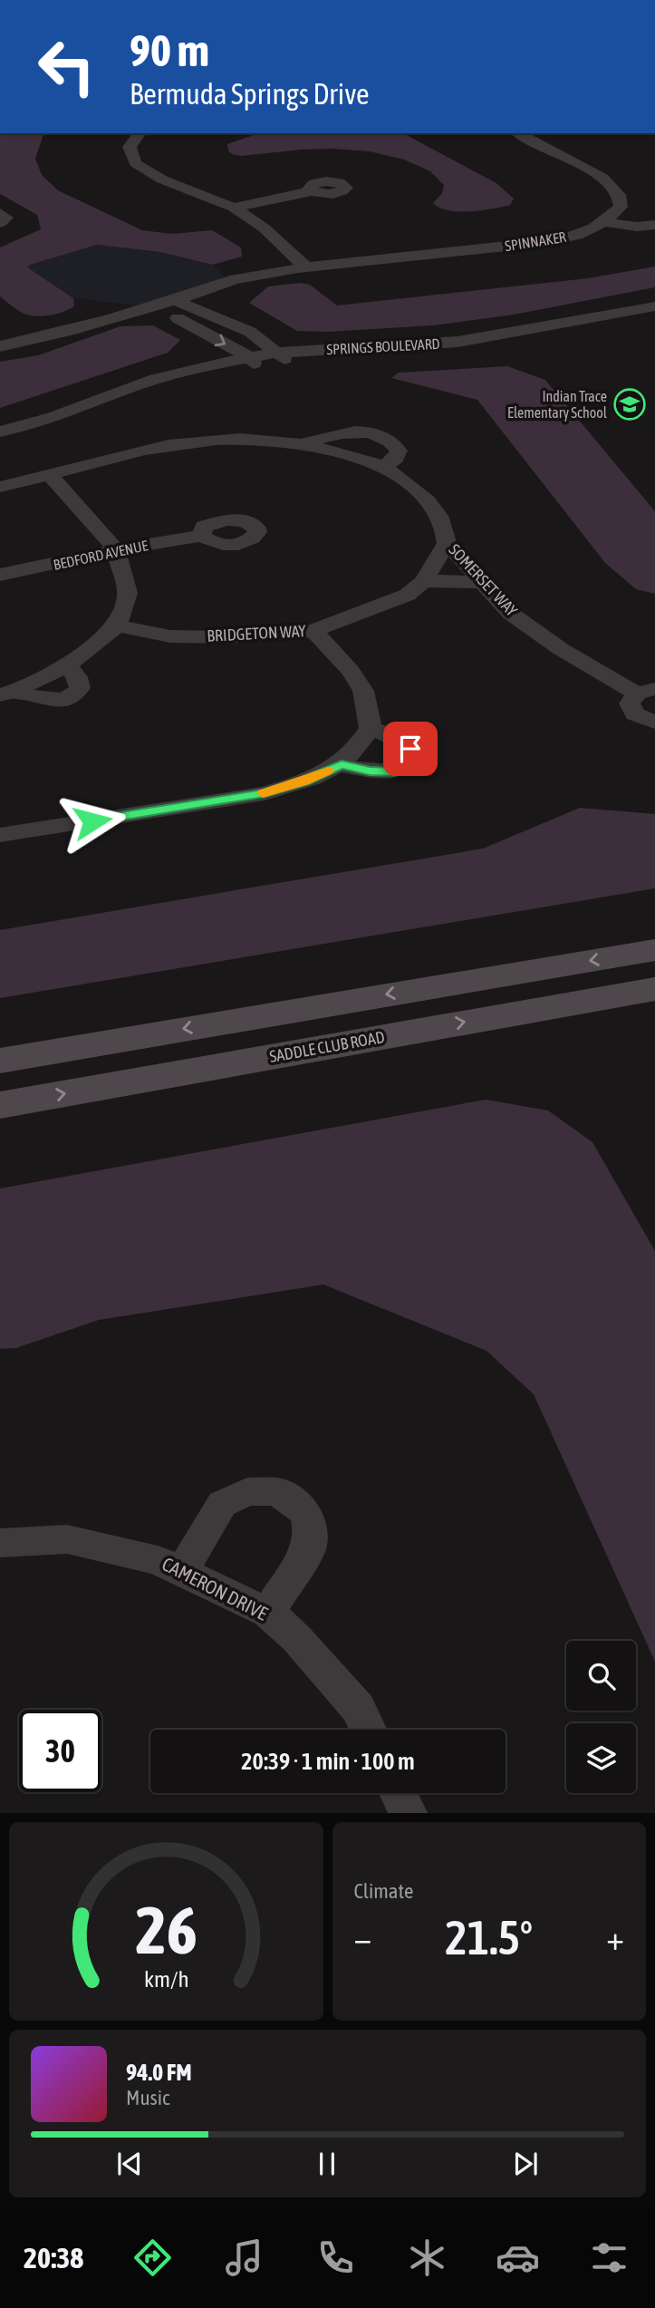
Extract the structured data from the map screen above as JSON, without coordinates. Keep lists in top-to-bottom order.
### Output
{
  "streets": {
    "street": [
      "SPINNAKER",
      "SPRINGS BOULEVARD",
      "BEDFORD AVENUE",
      "SOMERSET WAY",
      "BRIDGETON WAY",
      "SADDLE CLUB ROAD",
      "CAMERON DRIVE"
    ]
  },
  "crossings": [
    ["SOMERSET WAY", "BRIDGETON WAY"]
  ],
  "places": {
    "school or university": ["Indian Trace Elementary School"]
  },
  "page": {
    "turn": ["90 m", "Bermuda Springs Drive"],
    "limit": "30",
    "trip": "20:39 · 1 min · 100 m",
    "tile": "Climate",
    "heat": ["−", "21.5°", "+"],
    "song": ["94.0 FM", "Music"],
    "tabs": "20:38",
    "gauge": ["26", "km/h"]
  }
}
